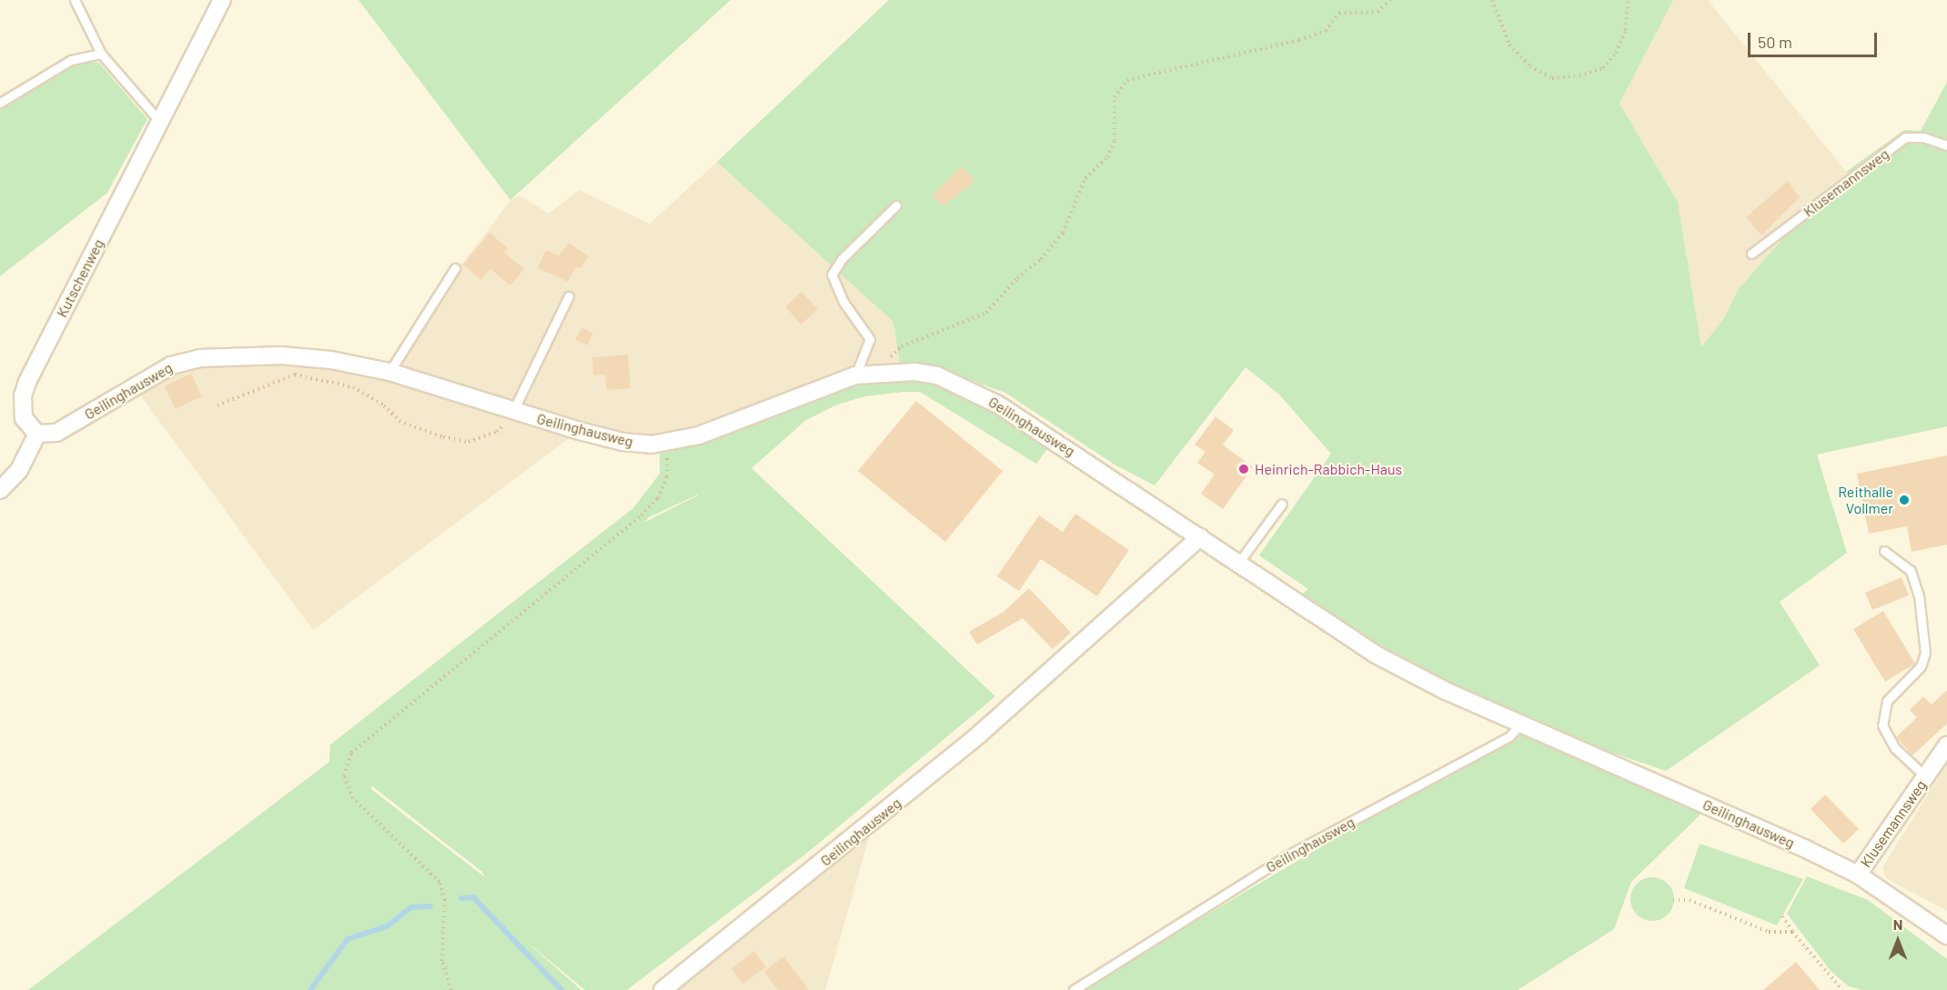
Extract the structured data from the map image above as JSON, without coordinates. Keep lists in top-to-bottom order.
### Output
{
  "streets": {
    "street": ["Klusemannsweg", "Kutschenweg", "Geilinghausweg"]
  },
  "crossings": [
    ["Klusemannsweg", "Geilinghausweg"],
    ["Kutschenweg", "Geilinghausweg"]
  ],
  "places": ["Heinrich-Rabbich-Haus", "Reithalle Vollmer"],
  "scale_bar": "50 m",
  "north": "top"
}
